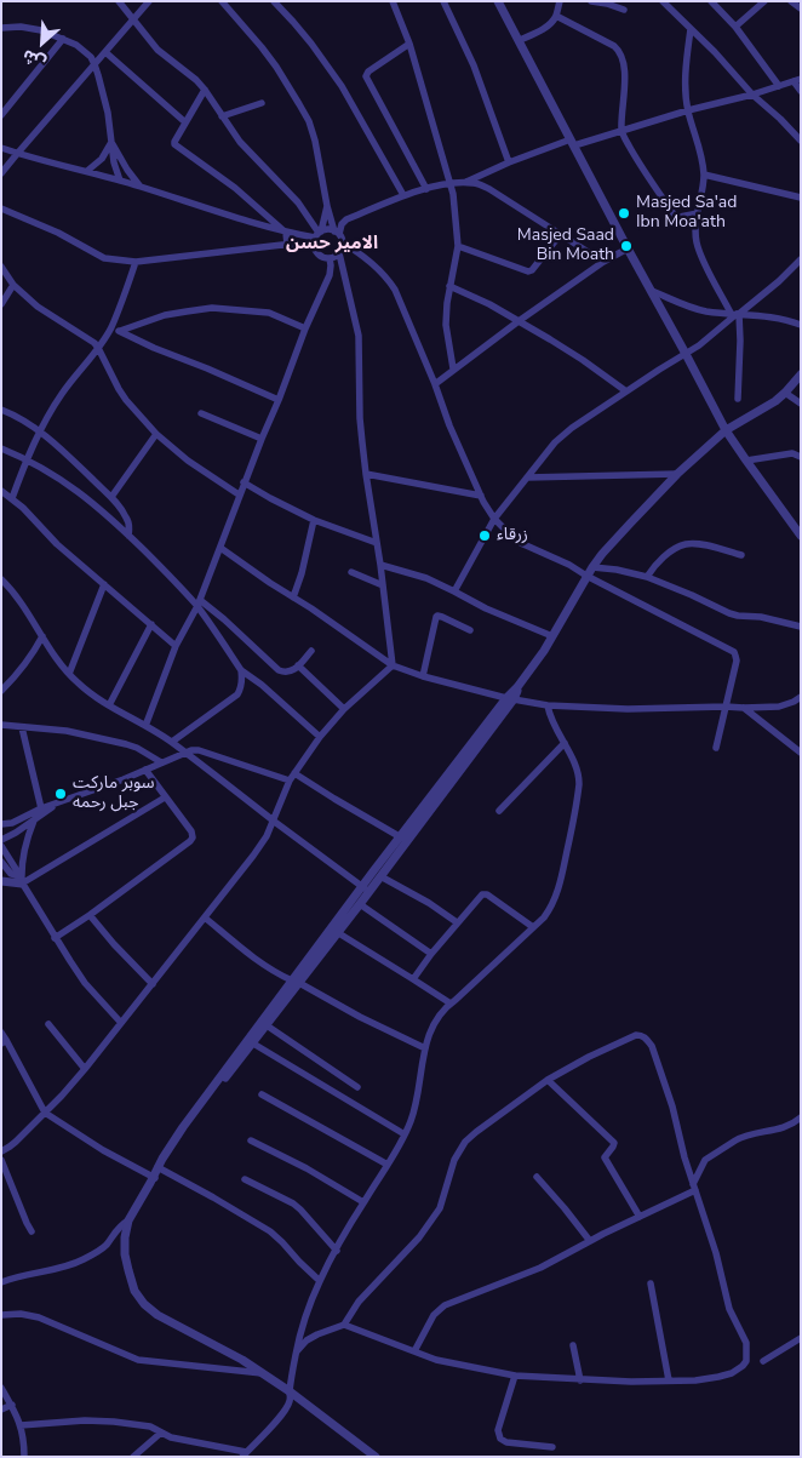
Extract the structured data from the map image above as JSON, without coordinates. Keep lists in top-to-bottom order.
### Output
{
  "districts": ["الامير حسن"],
  "places": [
    "Masjed Sa'ad Ibn Moa'ath",
    "Masjed Saad Bin Moath",
    "زرقاء",
    "سوبر ماركت جبل رحمه"
  ],
  "north": "bottom left"
}
